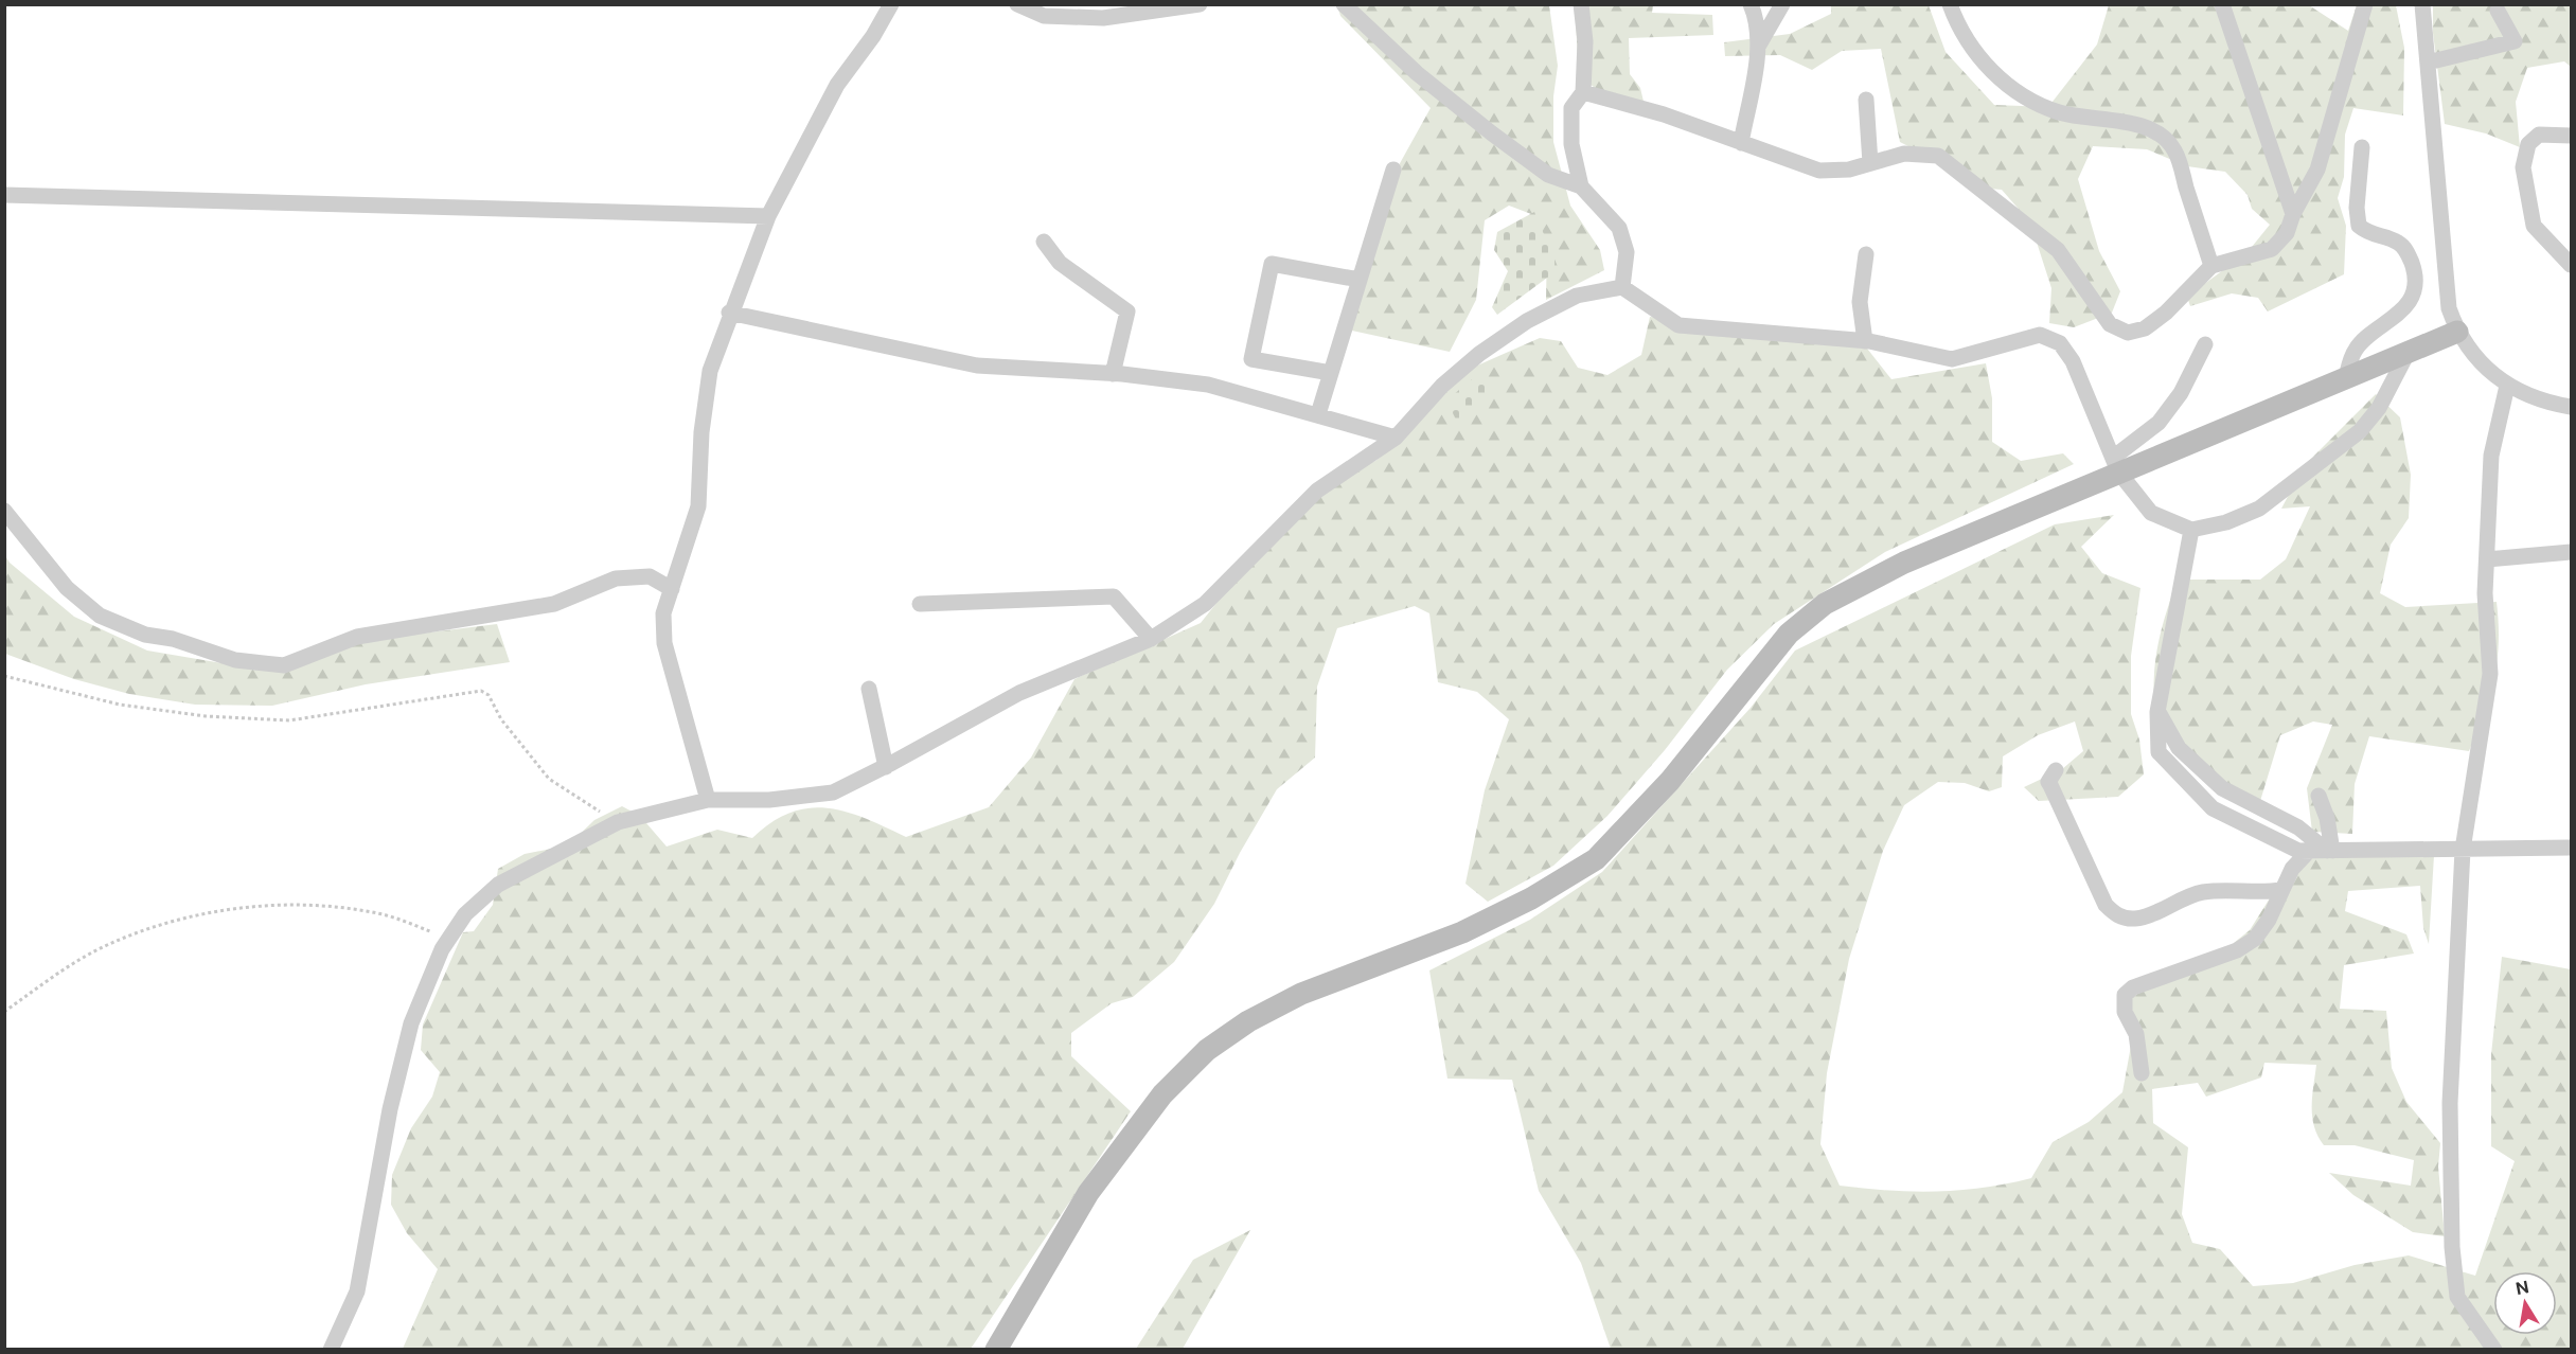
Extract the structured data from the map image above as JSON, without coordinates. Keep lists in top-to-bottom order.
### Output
{
  "north": "top"
}
